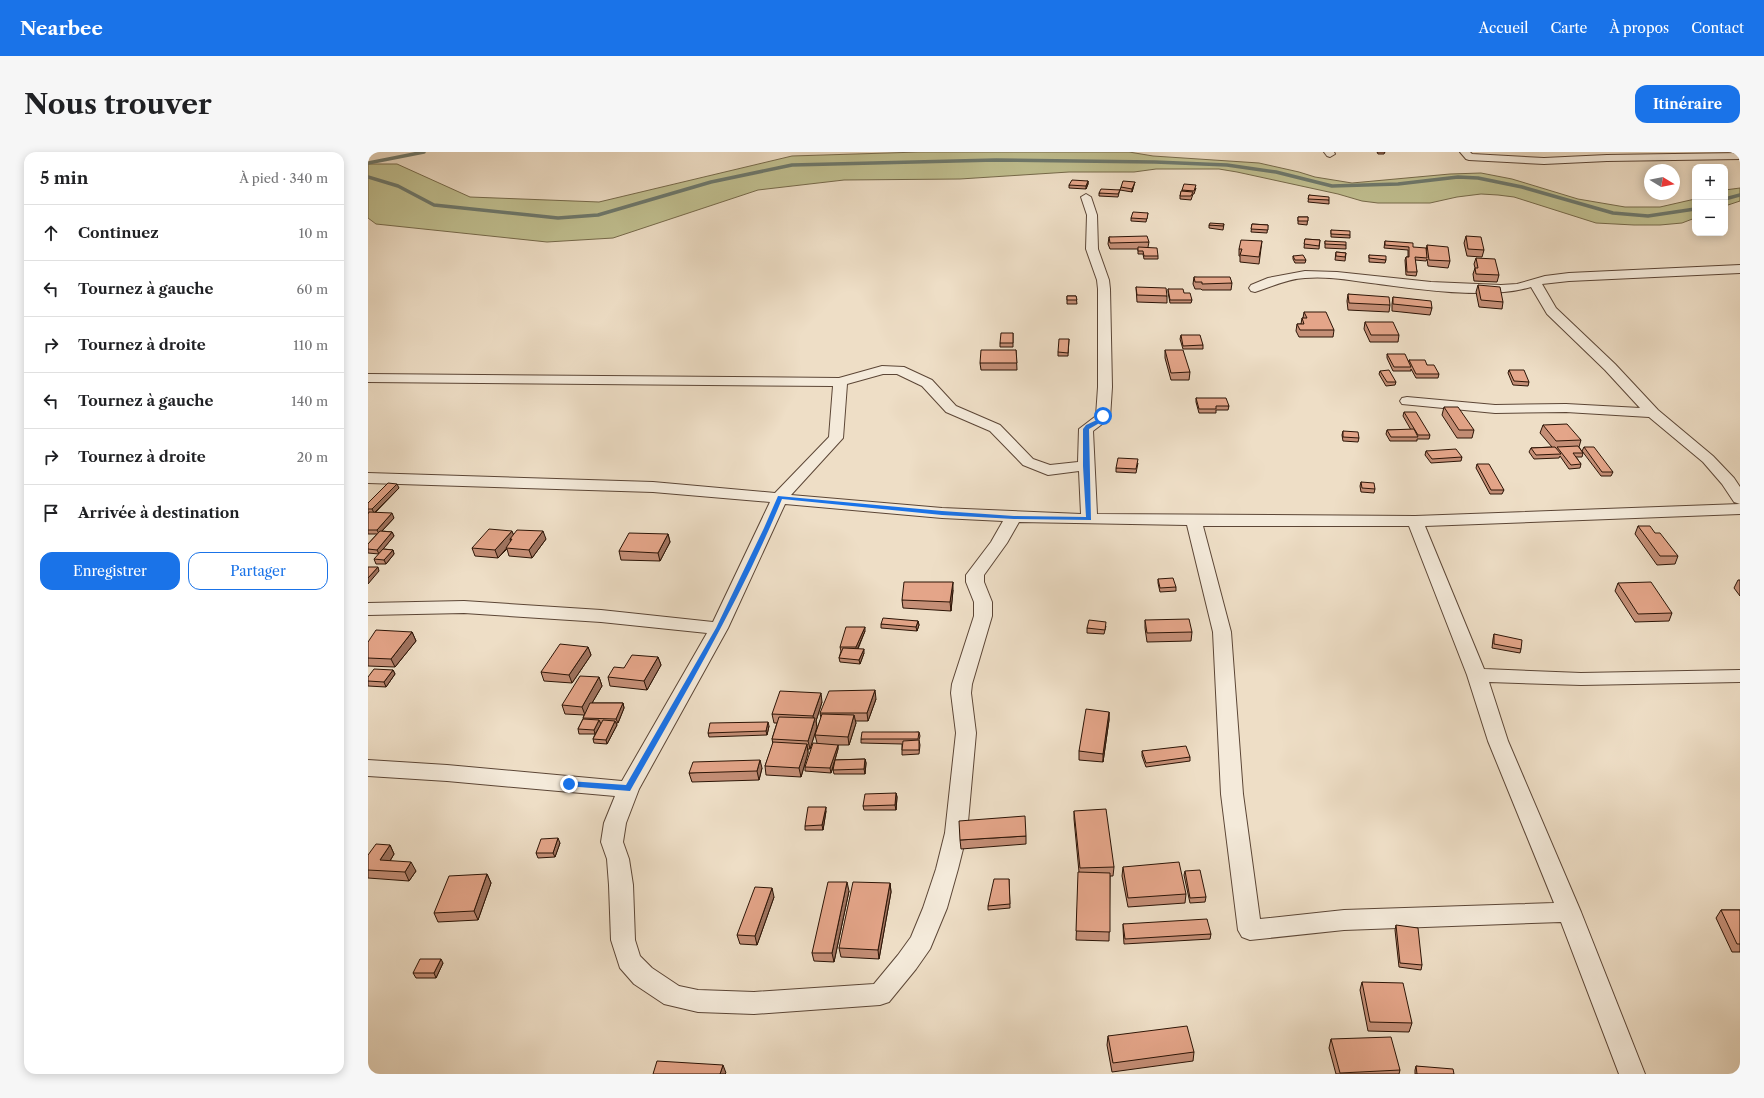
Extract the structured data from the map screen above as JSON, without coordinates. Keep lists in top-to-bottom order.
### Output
{
  "north": "right",
  "page": {
    "header": "Nearbee",
    "nav": [
      "Accueil",
      "Carte",
      "À propos",
      "Contact"
    ],
    "buttons": [
      "Itinéraire",
      ["Enregistrer", "Partager"]
    ],
    "title": "Nous trouver",
    "heading": ["5 min", "À pied · 340 m"],
    "map_buttons": ["+", "−"],
    "list": [
      ["Continuez", "10 m"],
      ["Tournez à gauche", "60 m"],
      ["Tournez à droite", "110 m"],
      ["Tournez à gauche", "140 m"],
      ["Tournez à droite", "20 m"],
      "Arrivée à destination"
    ]
  }
}
